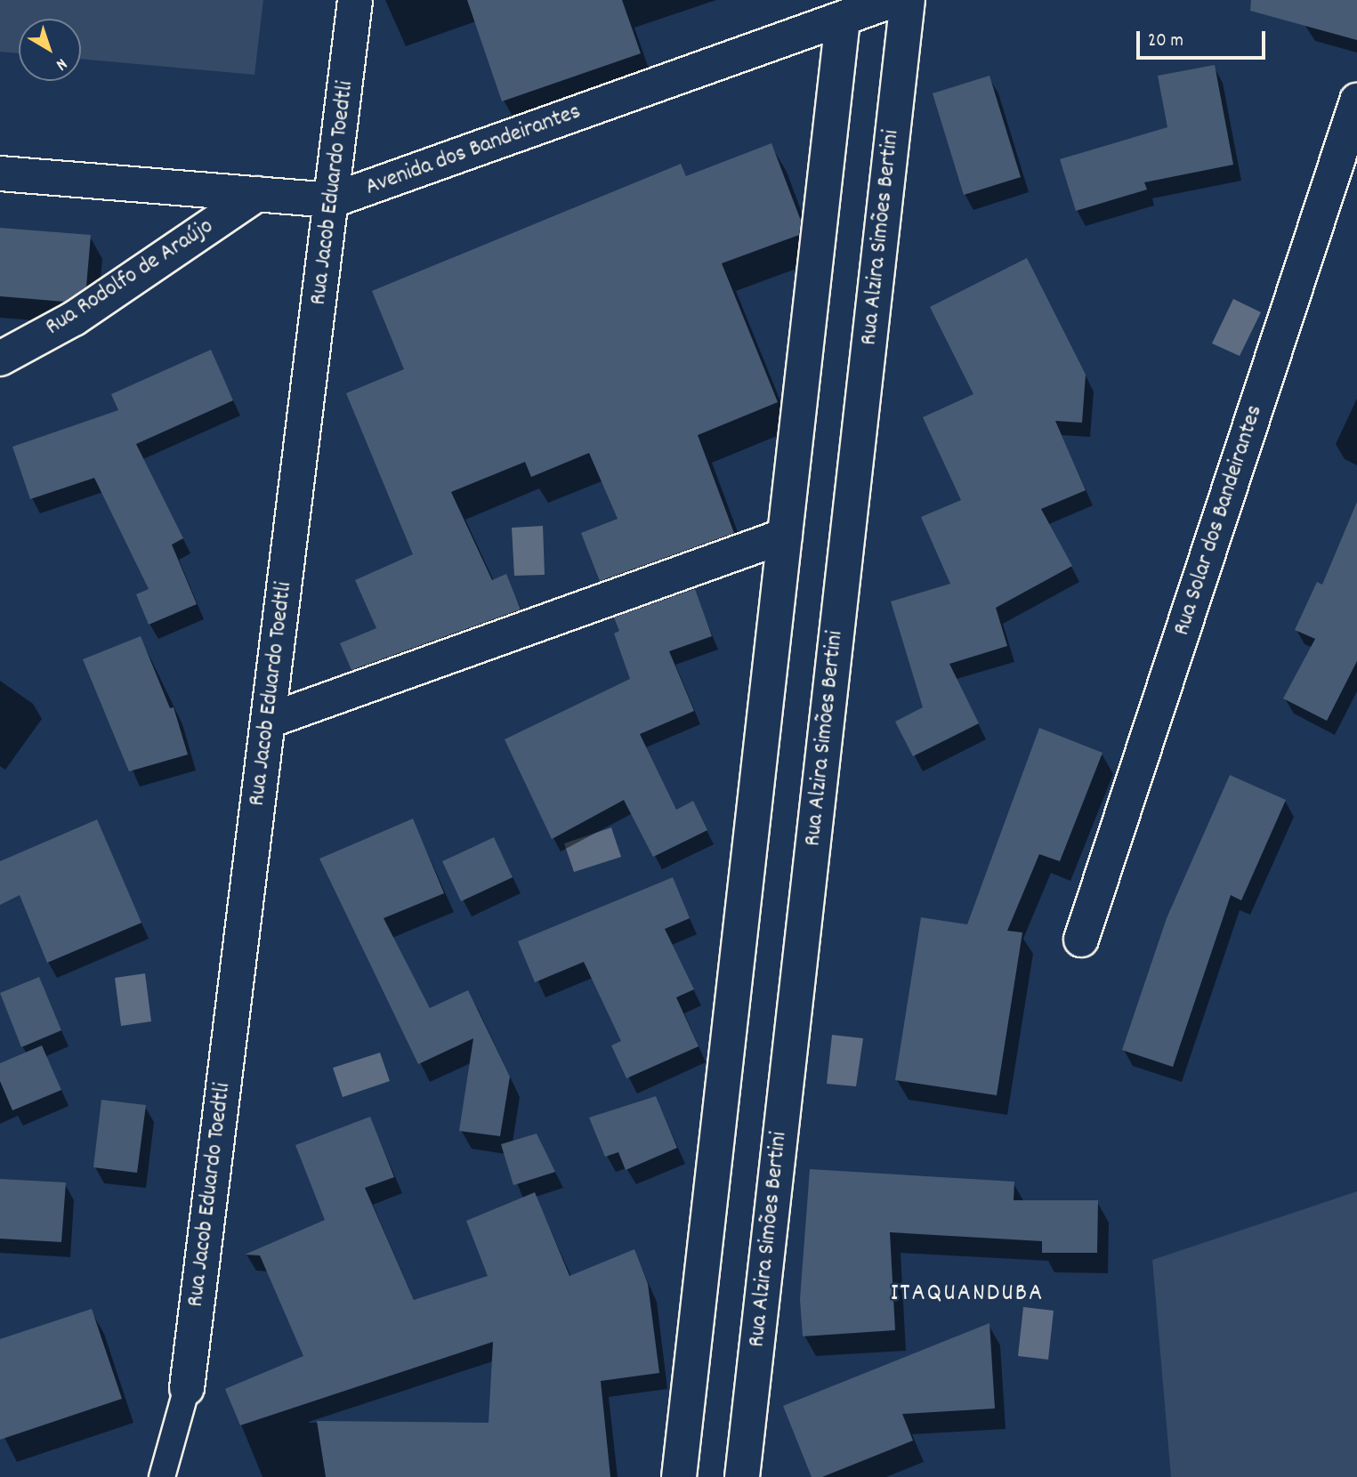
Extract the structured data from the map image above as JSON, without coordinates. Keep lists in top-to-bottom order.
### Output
{
  "streets": {
    "street": [
      "Avenida dos Bandeirantes",
      "Rua Jacob Eduardo Toedtli",
      "Rua Alzira Simões Bertini",
      "Rua Rodolfo de Araújo",
      "Rua Solar dos Bandeirantes"
    ]
  },
  "crossings": [
    ["Avenida dos Bandeirantes", "Rua Jacob Eduardo Toedtli"],
    ["Avenida dos Bandeirantes", "Rua Rodolfo de Araújo"]
  ],
  "districts": ["ITAQUANDUBA"],
  "scale_bar": "20 m",
  "north": "bottom right"
}
